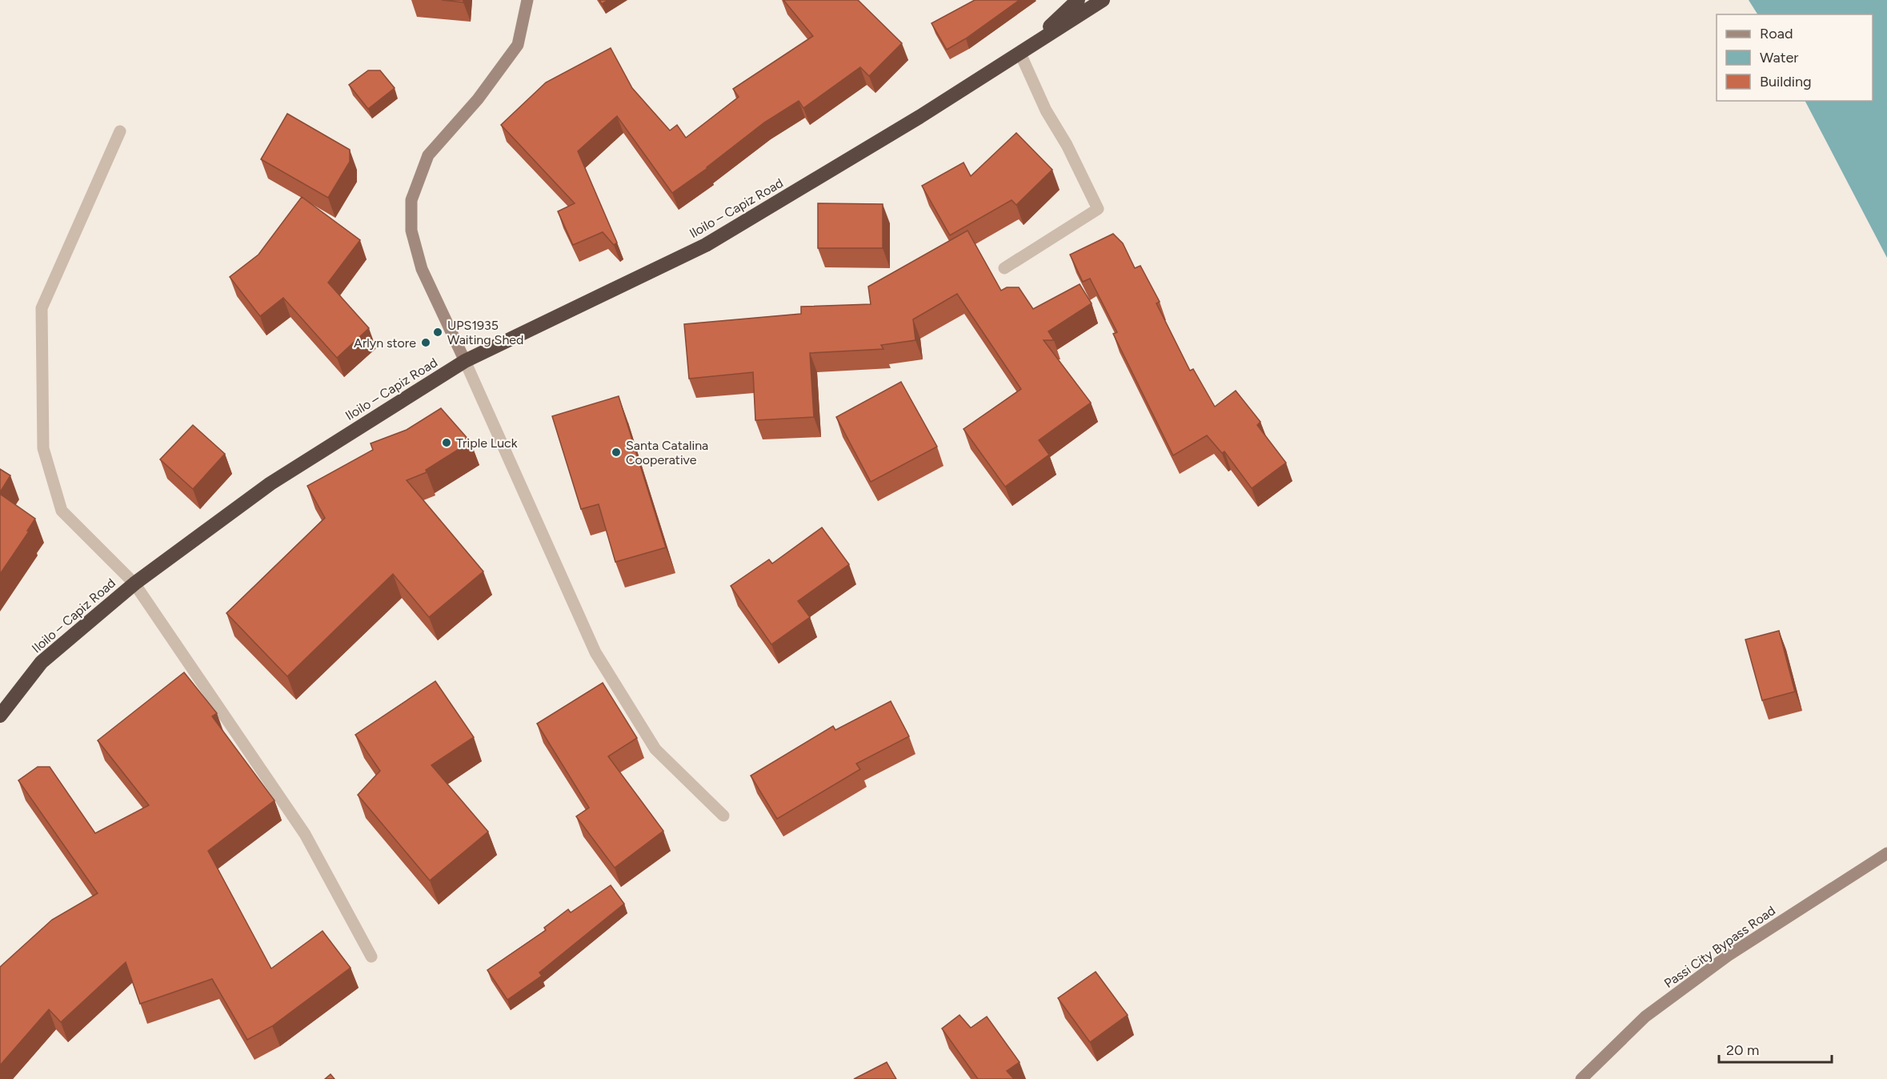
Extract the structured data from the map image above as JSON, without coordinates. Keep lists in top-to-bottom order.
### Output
{
  "streets": {
    "highway": ["Iloilo – Capiz Road"],
    "main road": ["Passi City Bypass Road"]
  },
  "places": [
    "UPS1935 Waiting Shed",
    "Arlyn store",
    "Triple Luck",
    "Santa Catalina Cooperative"
  ],
  "legend": ["Road", "Water", "Building"],
  "scale_bar": "20 m"
}
